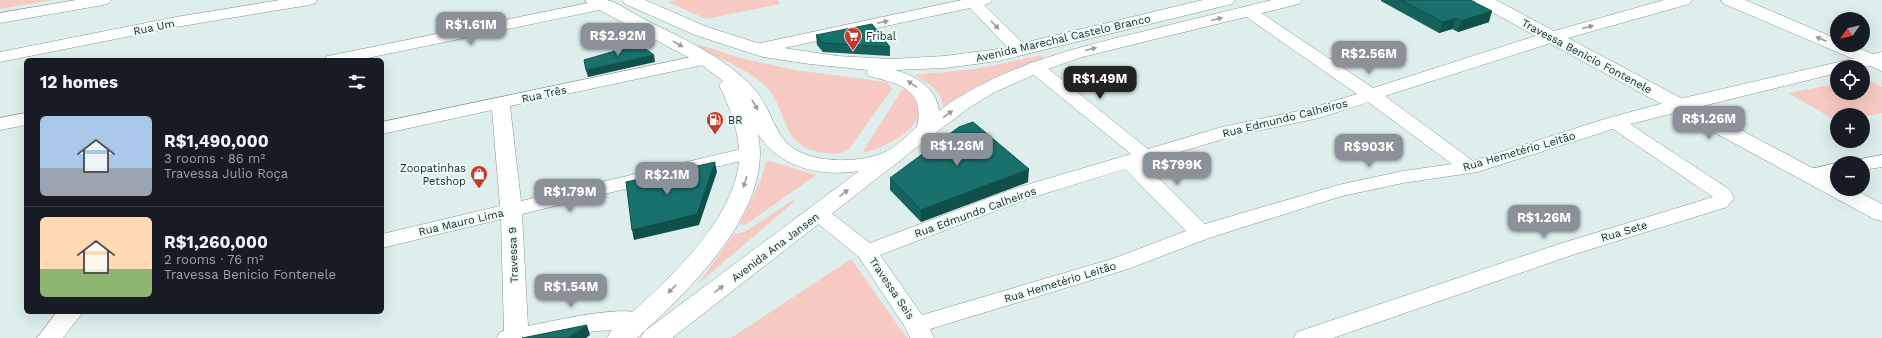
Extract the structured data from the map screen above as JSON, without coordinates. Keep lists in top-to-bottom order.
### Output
{
  "streets": {
    "main road": [
      "Avenida Marechal Castelo Branco",
      "Travessa Benicio Fontenele",
      "Rua Edmundo Calheiros",
      "Avenida Ana Jansen"
    ],
    "street": [
      "Rua Um",
      "Rua Três",
      "Rua Hemetério Leitão",
      "Rua Mauro Lima",
      "Rua Sete",
      "Travessa 9",
      "Travessa Seis"
    ]
  },
  "crossings": [
    ["Avenida Marechal Castelo Branco", "Avenida Ana Jansen"],
    ["Travessa Benicio Fontenele", "Rua Edmundo Calheiros"],
    ["Travessa Benicio Fontenele", "Rua Hemetério Leitão"],
    ["Rua Três", "Avenida Ana Jansen"],
    ["Rua Três", "Travessa 9"],
    ["Rua Edmundo Calheiros", "Travessa Seis"],
    ["Rua Hemetério Leitão", "Rua Sete"],
    ["Rua Hemetério Leitão", "Travessa Seis"],
    ["Rua Mauro Lima", "Avenida Ana Jansen"],
    ["Rua Mauro Lima", "Travessa 9"],
    ["Avenida Ana Jansen", "Travessa Seis"]
  ],
  "places": {
    "supermarket": ["Fribal"],
    "fuel station": ["BR"],
    "shop": ["Zoopatinhas Petshop"]
  },
  "north": "bottom left",
  "page": {
    "map_buttons": ["+", "−"],
    "price": [
      "R$1.61M",
      "R$2.92M",
      "R$2.56M",
      "R$1.49M",
      "R$1.26M",
      "R$1.26M",
      "R$903K",
      "R$799K",
      "R$2.1M",
      "R$1.79M",
      "R$1.26M",
      "R$1.54M"
    ],
    "heading": "12 homes",
    "list": [
      {
        "name": "R$1,490,000",
        "note": "3 rooms · 86 m² · Travessa Julio Roça"
      },
      {
        "name": "R$1,260,000",
        "note": "2 rooms · 76 m² · Travessa Benicio Fontenele"
      }
    ]
  }
}
